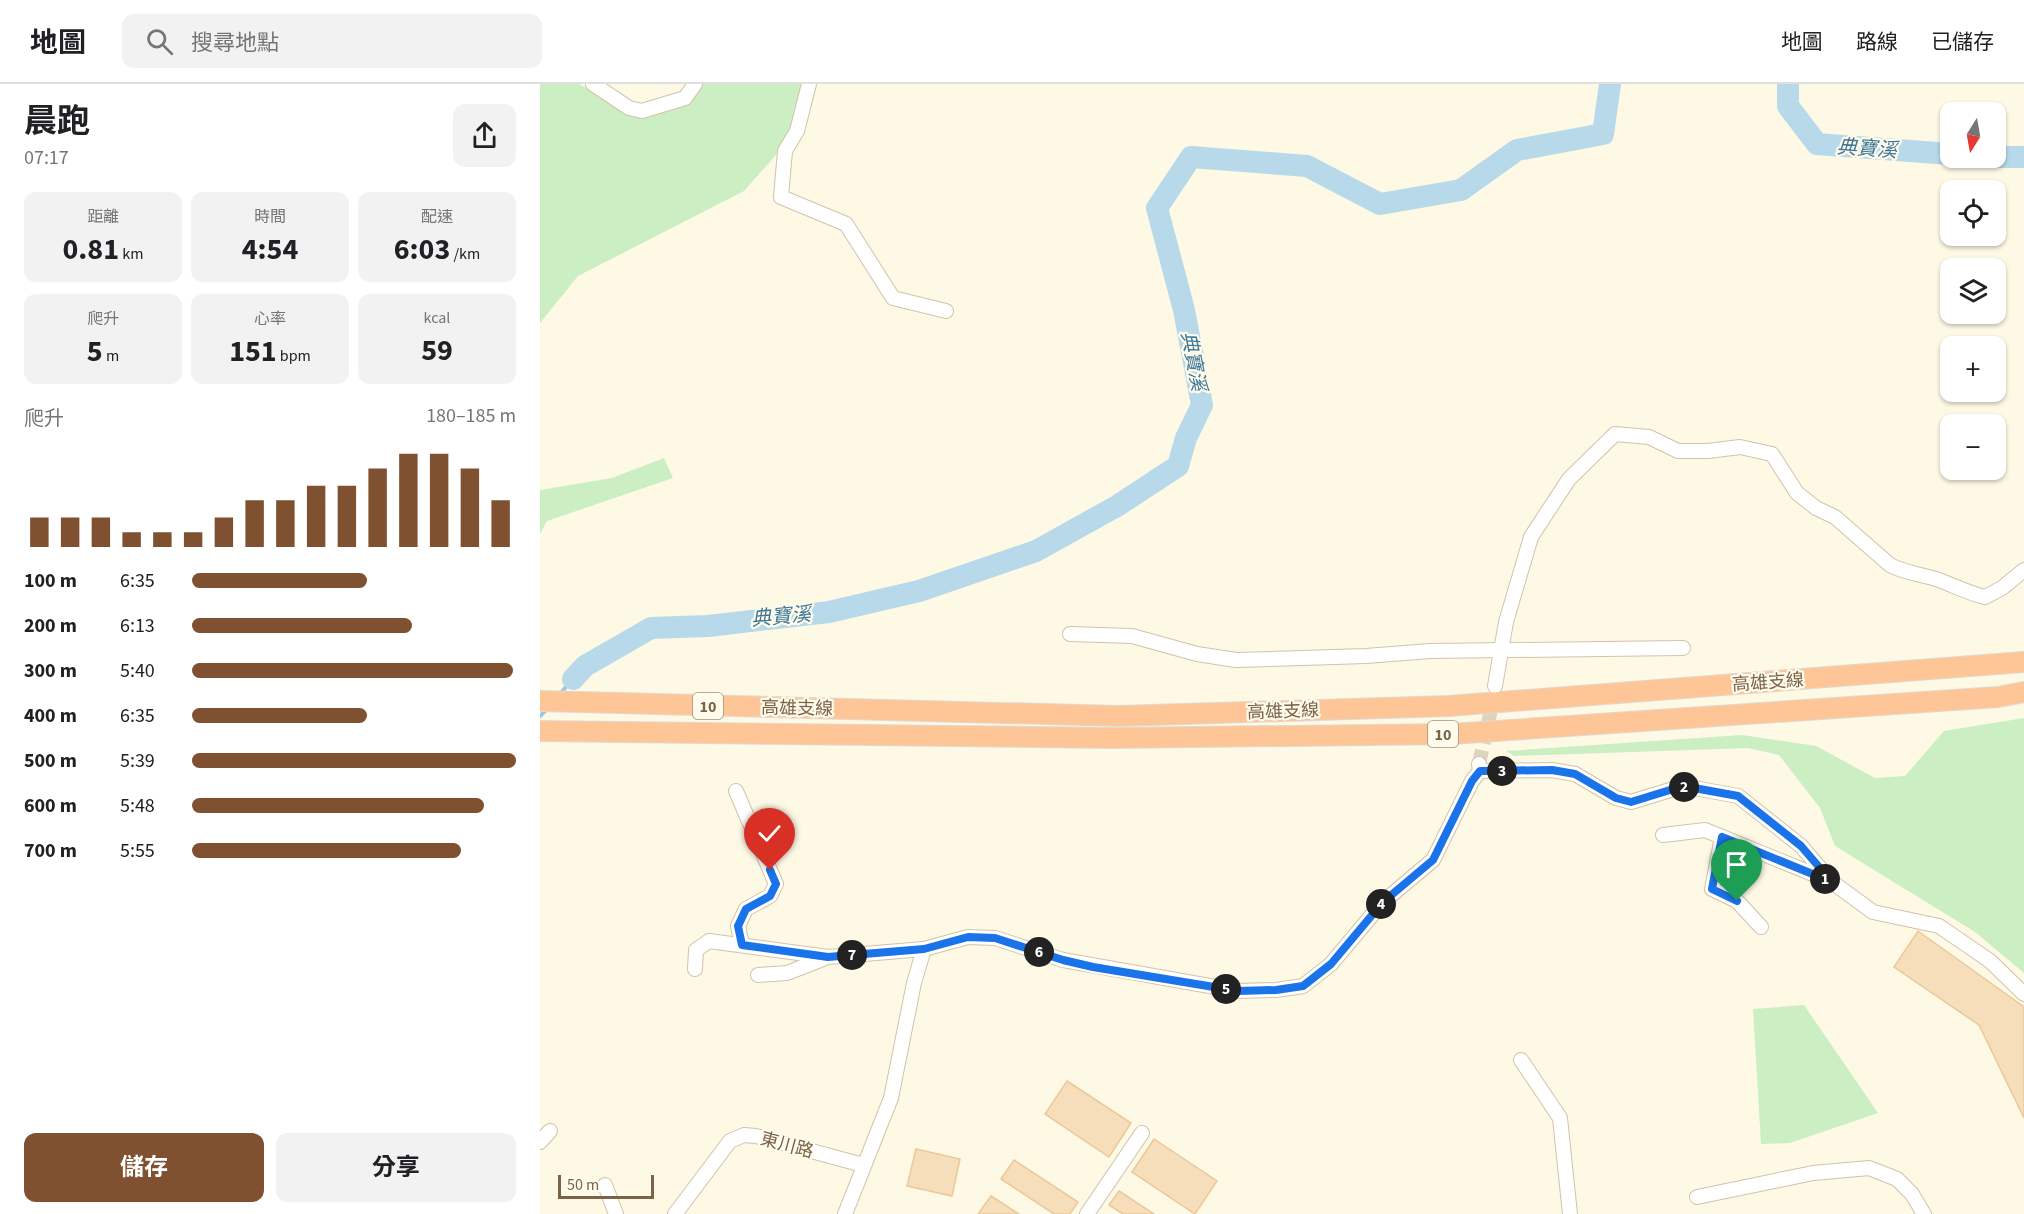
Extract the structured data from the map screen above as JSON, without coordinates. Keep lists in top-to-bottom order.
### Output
{
  "streets": {
    "highway": ["高雄支線", "10"],
    "street": ["東川路"]
  },
  "water": ["典寶溪"],
  "scale_bar": "50 m",
  "north": "bottom",
  "page": {
    "header": "地圖",
    "search": "搜尋地點",
    "nav": ["地圖", "路線", "已儲存"],
    "heading": ["晨跑", "07:17"],
    "map_buttons": ["+", "−"],
    "stats": [
      ["距離", "0.81 km"],
      ["時間", "4:54"],
      ["配速", "6:03 /km"],
      ["爬升", "5 m"],
      ["心率", "151 bpm"],
      ["kcal", "59"]
    ],
    "chart": ["爬升", "180–185 m"],
    "list": [
      {
        "name": "100 m",
        "note": "6:35"
      },
      {
        "name": "200 m",
        "note": "6:13"
      },
      {
        "name": "300 m",
        "note": "5:40"
      },
      {
        "name": "400 m",
        "note": "6:35"
      },
      {
        "name": "500 m",
        "note": "5:39"
      },
      {
        "name": "600 m",
        "note": "5:48"
      },
      {
        "name": "700 m",
        "note": "5:55"
      }
    ],
    "pins": [
      "3",
      "2",
      "1",
      "4",
      "6",
      "7",
      "5"
    ],
    "buttons": ["儲存", "分享"],
    "scale": "50 m"
  }
}
